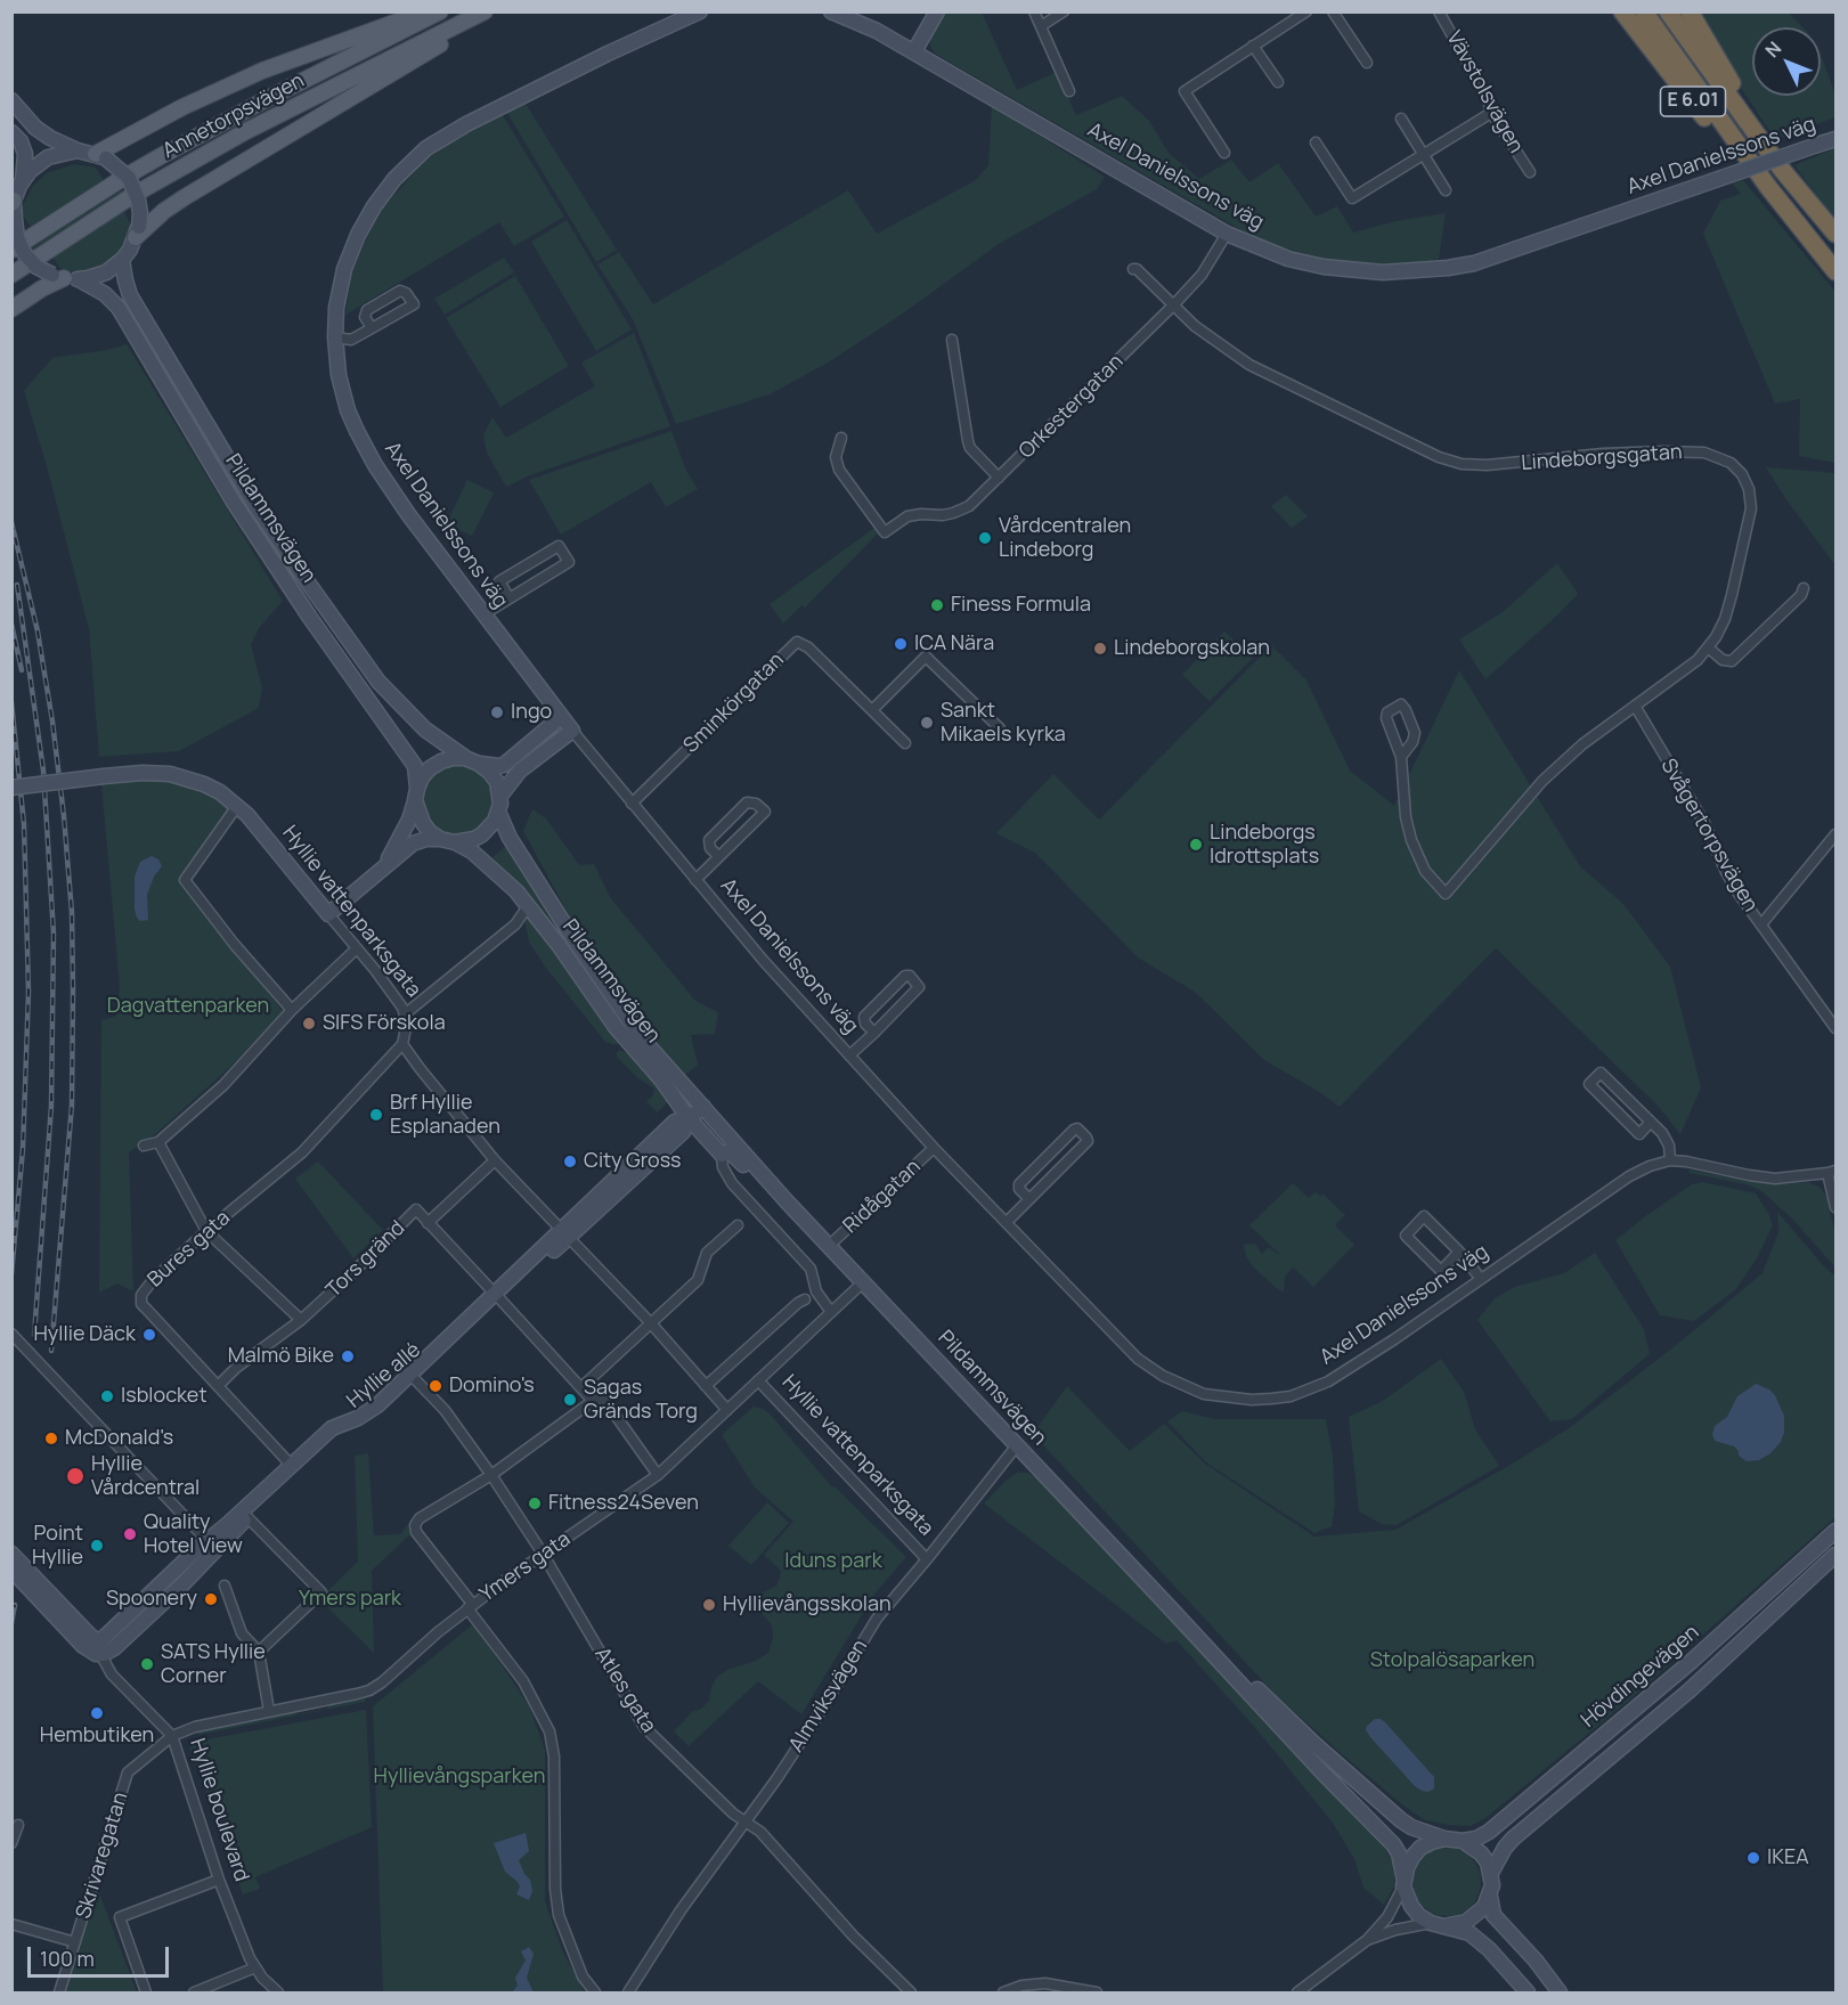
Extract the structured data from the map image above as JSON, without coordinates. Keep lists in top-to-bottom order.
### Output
{
  "streets": {
    "highway": ["E 6.01"],
    "main road": ["Annetorpsvägen"],
    "street": [
      "Vävstolsvägen",
      "Axel Danielssons väg",
      "Orkestergatan",
      "Lindeborgsgatan",
      "Pildammsvägen",
      "Sminkörgatan",
      "Svågertorpsvägen",
      "Hyllie vattenparksgata",
      "Ridågatan",
      "Bures gata",
      "Tors gränd",
      "Hyllie allé",
      "Ymers gata",
      "Hövdingevägen",
      "Atles gata",
      "Almviksvägen",
      "Hyllie boulevard",
      "Skrivaregatan"
    ]
  },
  "crossings": [
    ["Axel Danielssons väg", "Orkestergatan"],
    ["Axel Danielssons väg", "Sminkörgatan"],
    ["Axel Danielssons väg", "Ridågatan"],
    ["Orkestergatan", "Lindeborgsgatan"],
    ["Lindeborgsgatan", "Svågertorpsvägen"],
    ["Pildammsvägen", "Ridågatan"],
    ["Pildammsvägen", "Hyllie allé"],
    ["Pildammsvägen", "Ymers gata"],
    ["Pildammsvägen", "Hövdingevägen"],
    ["Pildammsvägen", "Almviksvägen"],
    ["Hyllie vattenparksgata", "Bures gata"],
    ["Hyllie vattenparksgata", "Ymers gata"],
    ["Hyllie vattenparksgata", "Almviksvägen"],
    ["Bures gata", "Hyllie allé"],
    ["Tors gränd", "Hyllie allé"],
    ["Tors gränd", "Ymers gata"],
    ["Hyllie allé", "Atles gata"],
    ["Hyllie allé", "Hyllie boulevard"],
    ["Ymers gata", "Atles gata"],
    ["Ymers gata", "Hyllie boulevard"],
    ["Ymers gata", "Skrivaregatan"],
    ["Atles gata", "Almviksvägen"],
    ["Hyllie boulevard", "Skrivaregatan"]
  ],
  "parks": [
    "Dagvattenparken",
    "Iduns park",
    "Ymers park",
    "Stolpalösaparken",
    "Hyllievångsparken"
  ],
  "places": [
    "Vårdcentralen Lindeborg",
    "Finess Formula",
    "ICA Nära",
    "Lindeborgskolan",
    "Ingo",
    "Sankt Mikaels kyrka",
    "Lindeborgs Idrottsplats",
    "SIFS Förskola",
    "Brf Hyllie Esplanaden",
    "City Gross",
    "Hyllie Däck",
    "Malmö Bike",
    "Domino's",
    "Isblocket",
    "Sagas Gränds Torg",
    "McDonald's",
    "Hyllie Vårdcentral",
    "Fitness24Seven",
    "Quality Hotel View",
    "Point Hyllie",
    "Spoonery",
    "Hyllievångsskolan",
    "SATS Hyllie Corner",
    "Hembutiken",
    "IKEA"
  ],
  "scale_bar": "100 m",
  "north": "top left"
}
